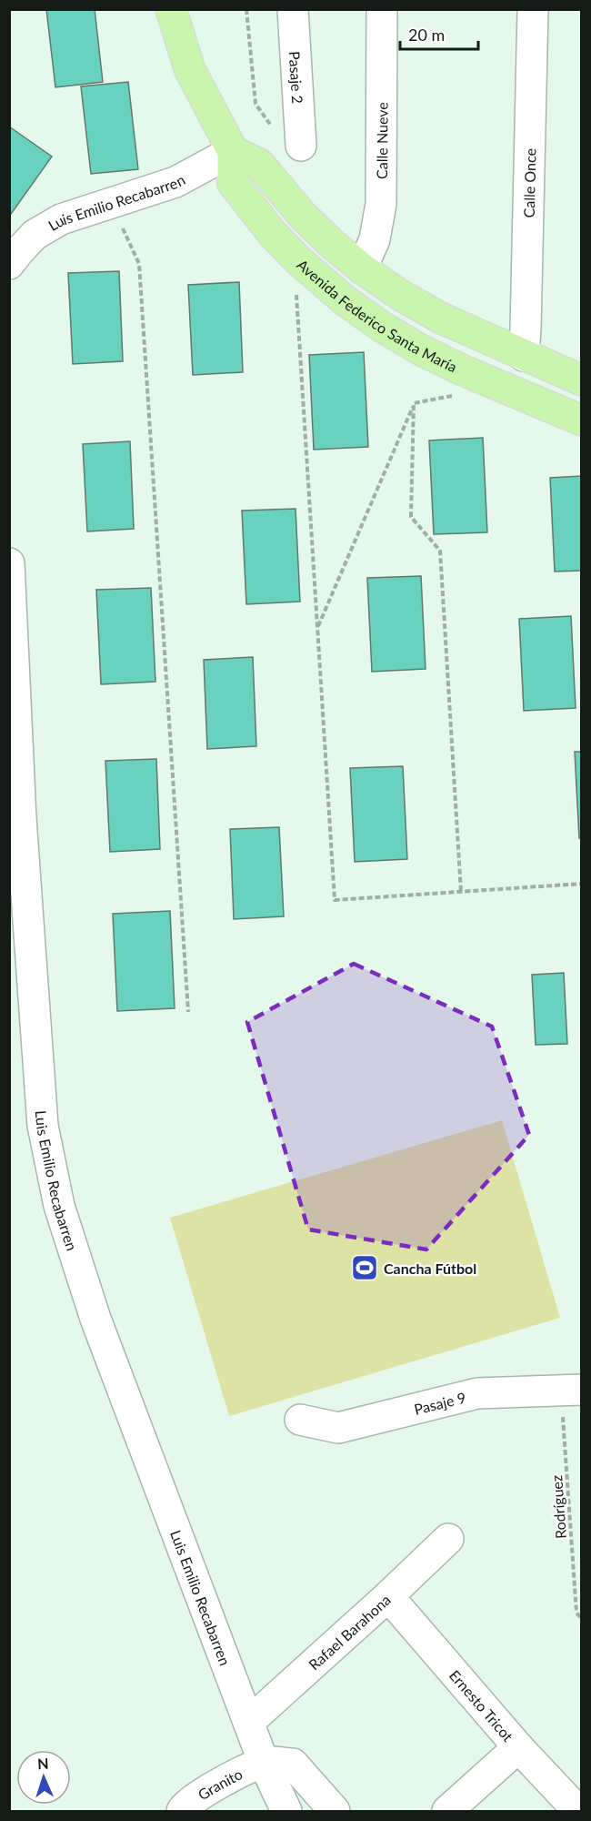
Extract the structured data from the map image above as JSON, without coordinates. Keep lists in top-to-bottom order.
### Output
{
  "streets": {
    "main road": ["Avenida Federico Santa María"],
    "street": [
      "Pasaje 2",
      "Calle Nueve",
      "Calle Once",
      "Luis Emilio Recabarren",
      "Pasaje 9",
      "Rafael Barahona",
      "Ernesto Tricot",
      "Granito"
    ],
    "path": ["Rodríguez"]
  },
  "crossings": [
    ["Calle Nueve", "Avenida Federico Santa María"],
    ["Calle Once", "Avenida Federico Santa María"],
    ["Luis Emilio Recabarren", "Avenida Federico Santa María"],
    ["Luis Emilio Recabarren", "Rafael Barahona"],
    ["Luis Emilio Recabarren", "Granito"],
    ["Pasaje 9", "Rodríguez"],
    ["Rafael Barahona", "Ernesto Tricot"]
  ],
  "places": {
    "sports": ["Cancha Fútbol"]
  },
  "scale_bar": "20 m",
  "north": "top"
}
